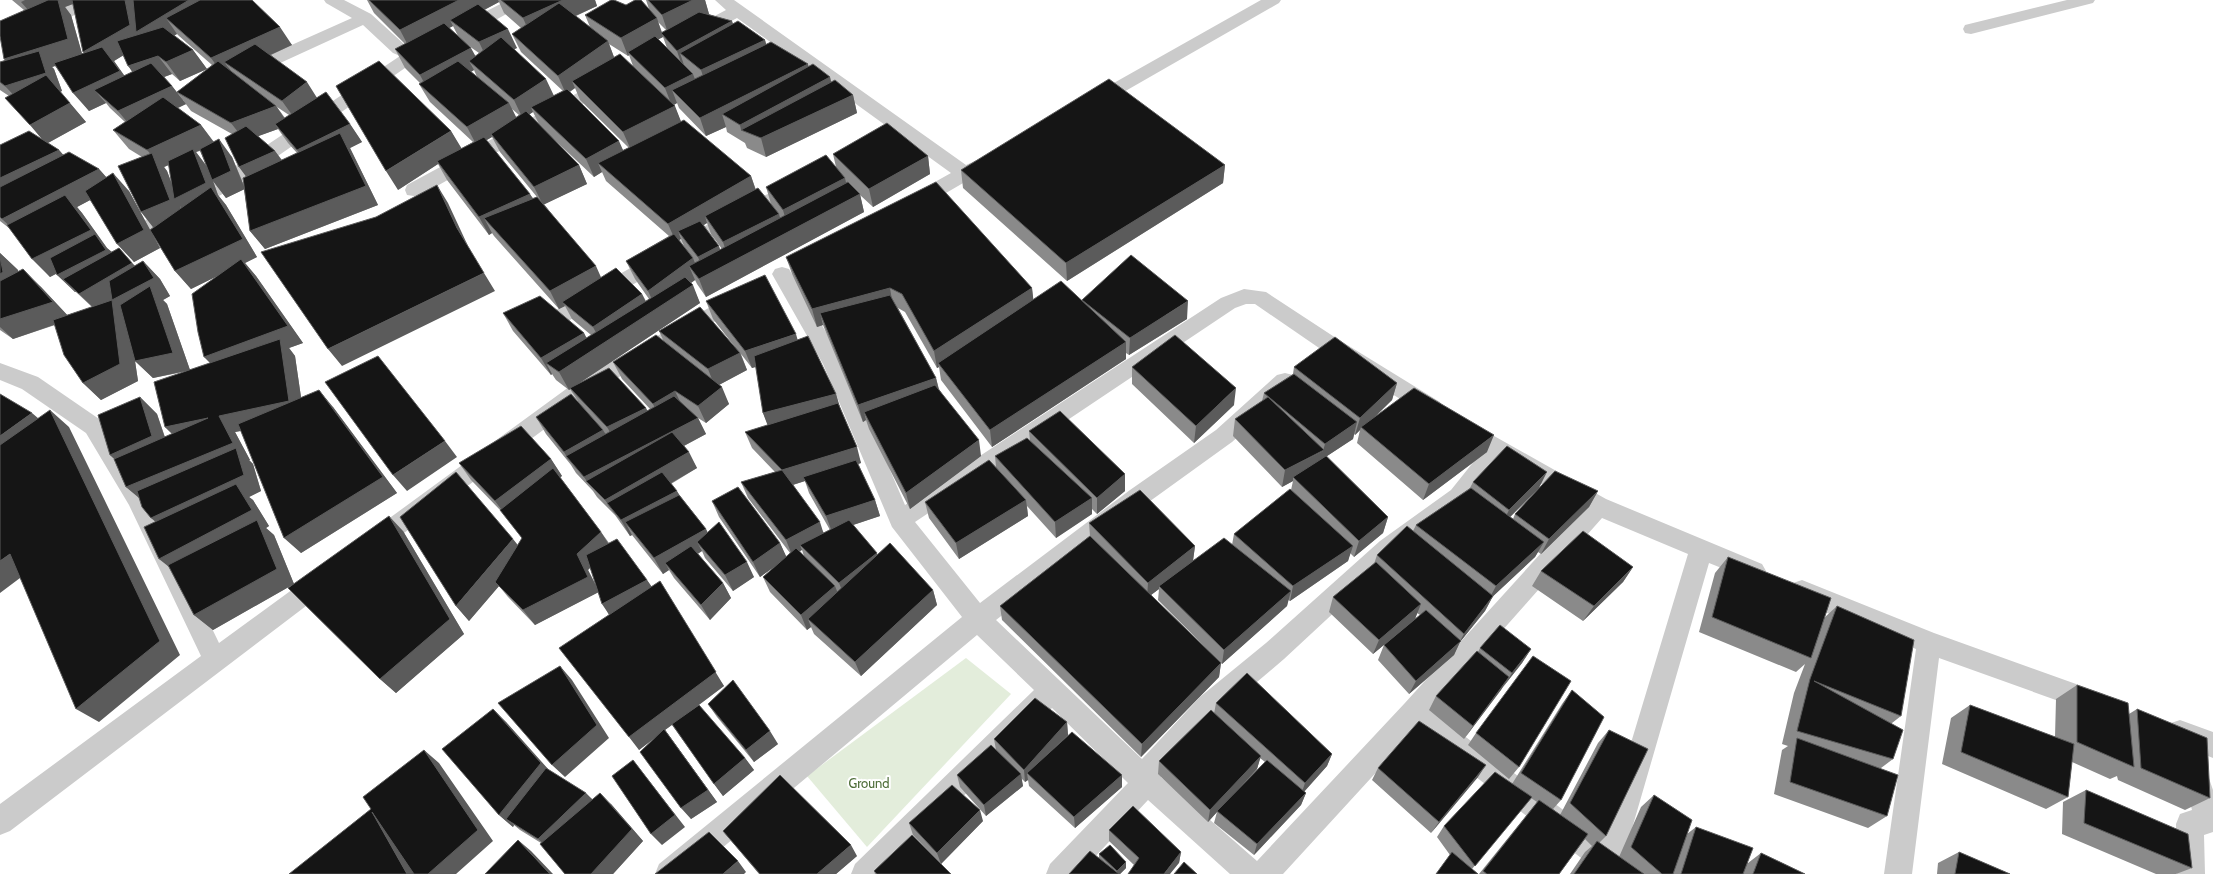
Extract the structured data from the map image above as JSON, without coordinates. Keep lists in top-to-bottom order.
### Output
{
  "parks": ["Ground"]
}
